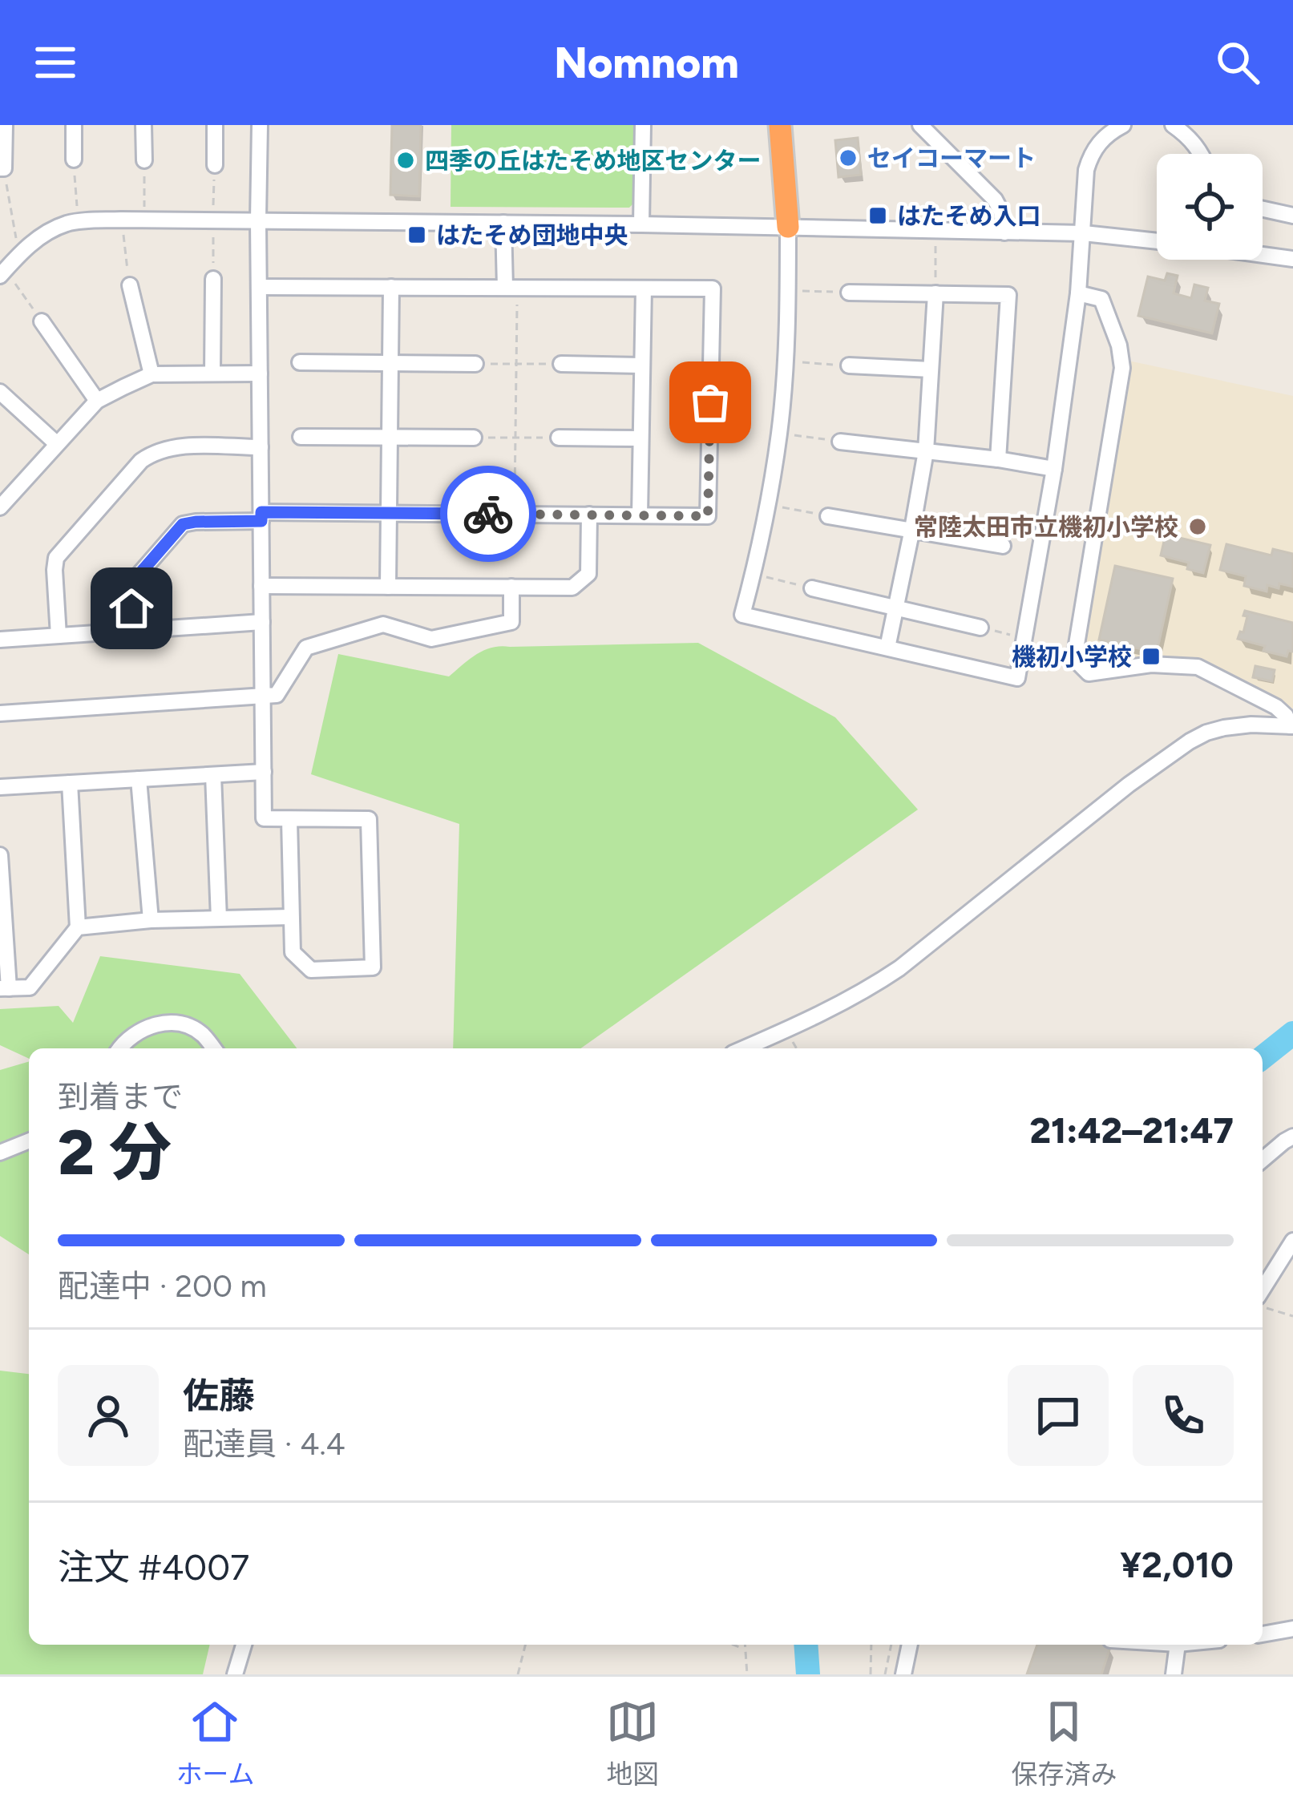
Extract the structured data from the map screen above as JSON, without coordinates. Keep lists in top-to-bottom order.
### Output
{
  "places": {
    "other": ["セイコーマート", "四季の丘はたそめ地区センター", "常陸太田市立機初小学校"],
    "transit": ["はたそめ入口", "はたそめ団地中央", "機初小学校"]
  },
  "page": {
    "header": "Nomnom",
    "heading": ["2 分", "到着まで", "21:42–21:47"],
    "panel": [
      "佐藤",
      "配達員 · 4.4",
      "注文 #4007",
      "¥2,010"
    ],
    "bar": "配達中 · 200 m",
    "tabs": ["ホーム", "地図", "保存済み"]
  }
}
